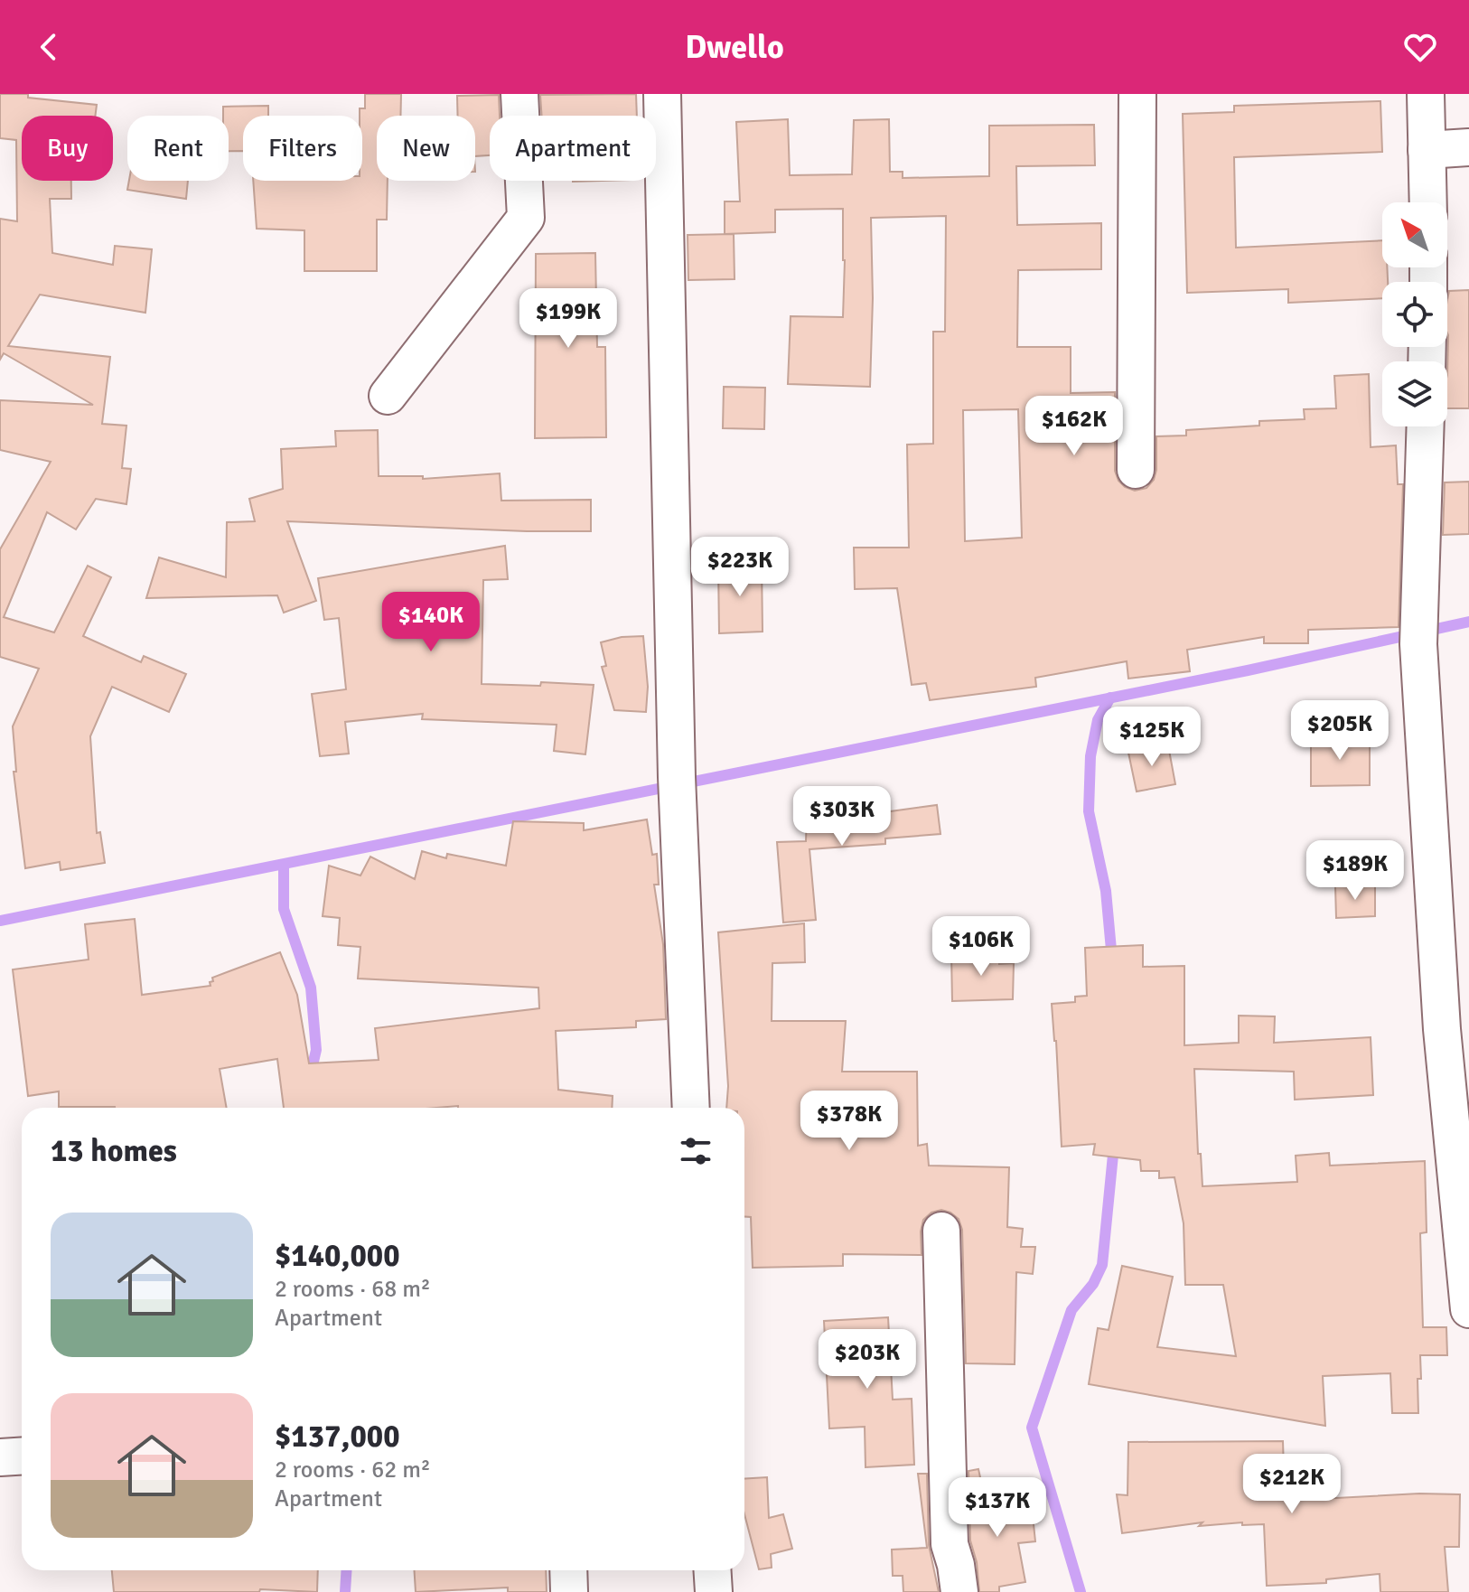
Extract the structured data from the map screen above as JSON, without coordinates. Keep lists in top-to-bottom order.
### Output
{
  "north": "top left",
  "page": {
    "header": "Dwello",
    "chip": [
      "Buy",
      "Rent",
      "Filters",
      "New",
      "Apartment"
    ],
    "price": [
      "$199K",
      "$162K",
      "$223K",
      "$140K",
      "$205K",
      "$125K",
      "$303K",
      "$189K",
      "$106K",
      "$378K",
      "$203K",
      "$212K",
      "$137K"
    ],
    "heading": "13 homes",
    "list": [
      {
        "name": "$140,000",
        "note": "2 rooms · 68 m² · Apartment"
      },
      {
        "name": "$137,000",
        "note": "2 rooms · 62 m² · Apartment"
      }
    ]
  }
}
